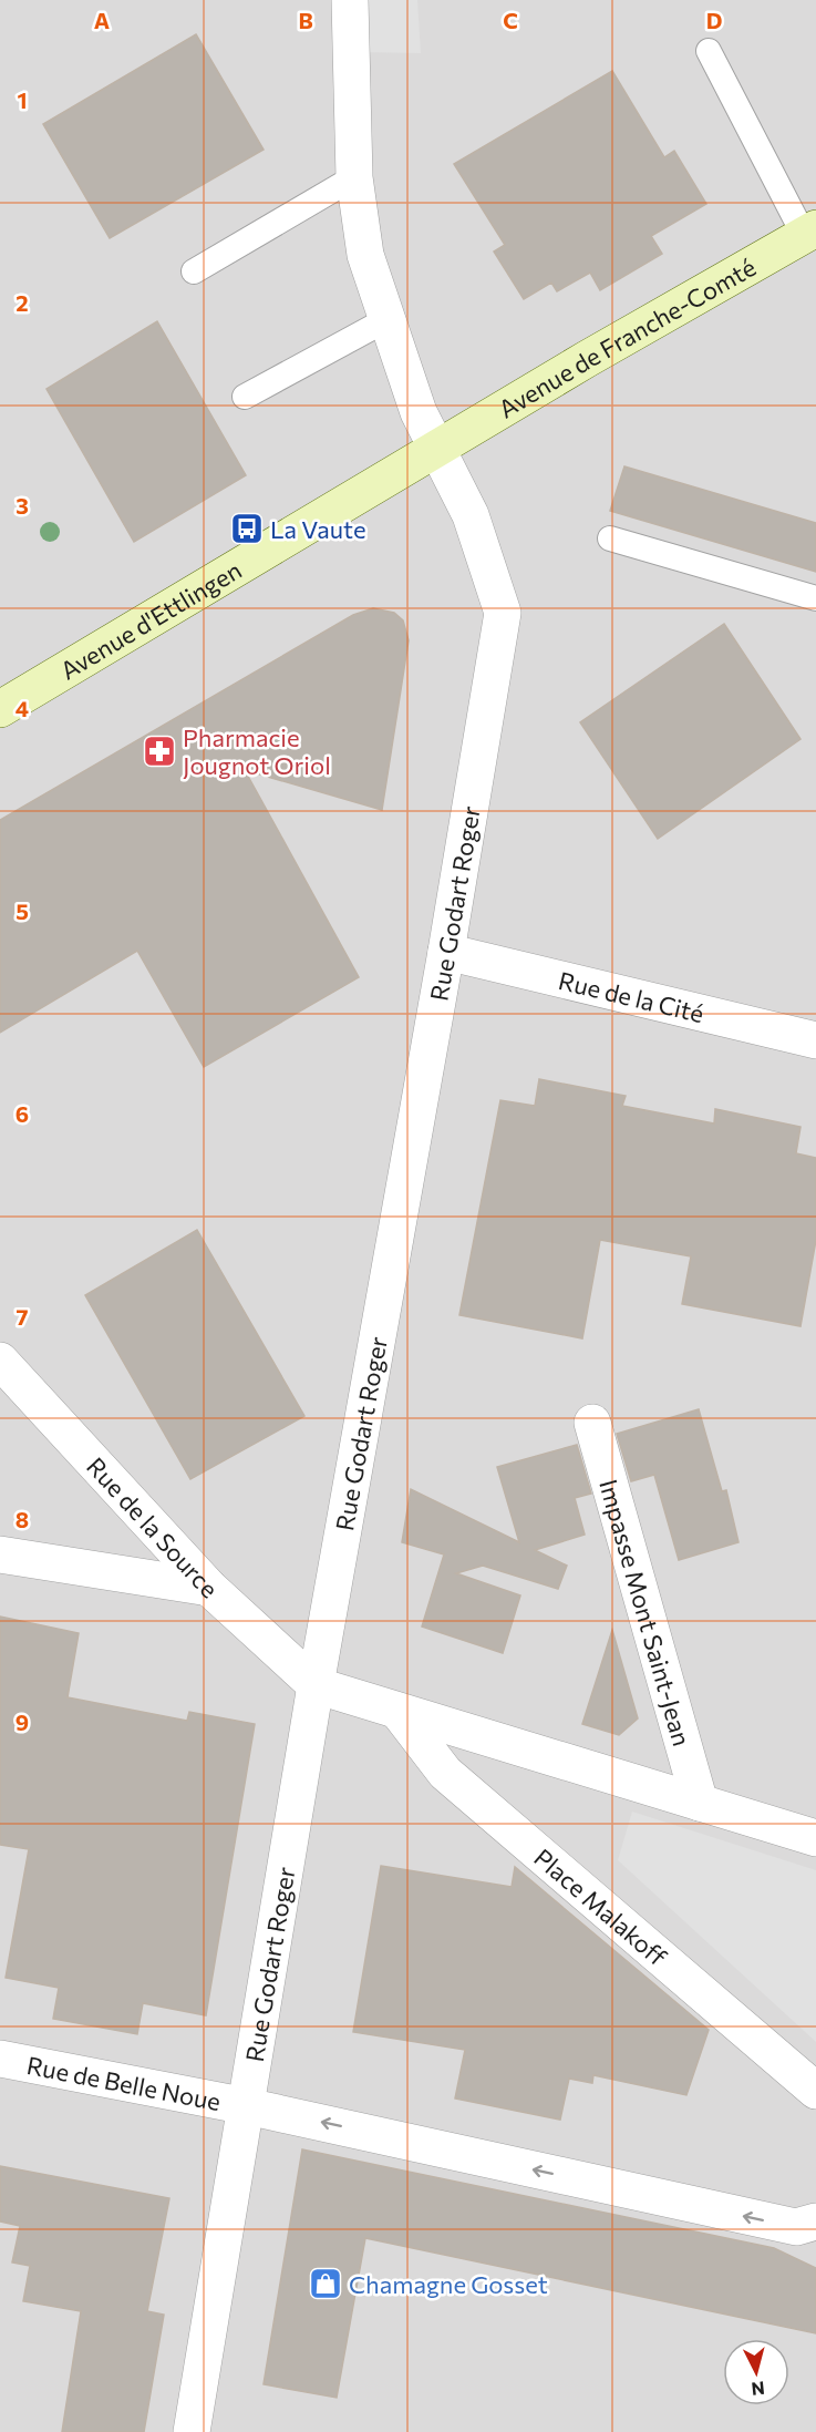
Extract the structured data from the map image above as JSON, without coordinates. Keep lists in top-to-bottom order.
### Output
{
  "streets": {
    "street": [
      "Avenue de Franche-Comté",
      "Avenue d'Ettlingen",
      "Rue Godart Roger",
      "Rue de la Cité",
      "Rue de la Source",
      "Impasse Mont Saint-Jean",
      "Place Malakoff",
      "Rue de Belle Noue"
    ]
  },
  "crossings": [
    ["Avenue de Franche-Comté", "Avenue d'Ettlingen"],
    ["Avenue de Franche-Comté", "Rue Godart Roger"],
    ["Avenue d'Ettlingen", "Rue Godart Roger"],
    ["Rue Godart Roger", "Rue de la Cité"],
    ["Rue Godart Roger", "Rue de la Source"],
    ["Rue Godart Roger", "Rue de Belle Noue"]
  ],
  "one_way": ["Rue de Belle Noue"],
  "places": {
    "bus stop": ["La Vaute"],
    "pharmacy": ["Pharmacie Jougnot Oriol"],
    "shop": ["Chamagne Gosset"]
  },
  "north": "bottom",
  "grid": {
    "columns": [
      "A",
      "B",
      "C",
      "D"
    ],
    "rows": [
      "1",
      "2",
      "3",
      "4",
      "5",
      "6",
      "7",
      "8",
      "9"
    ]
  }
}
